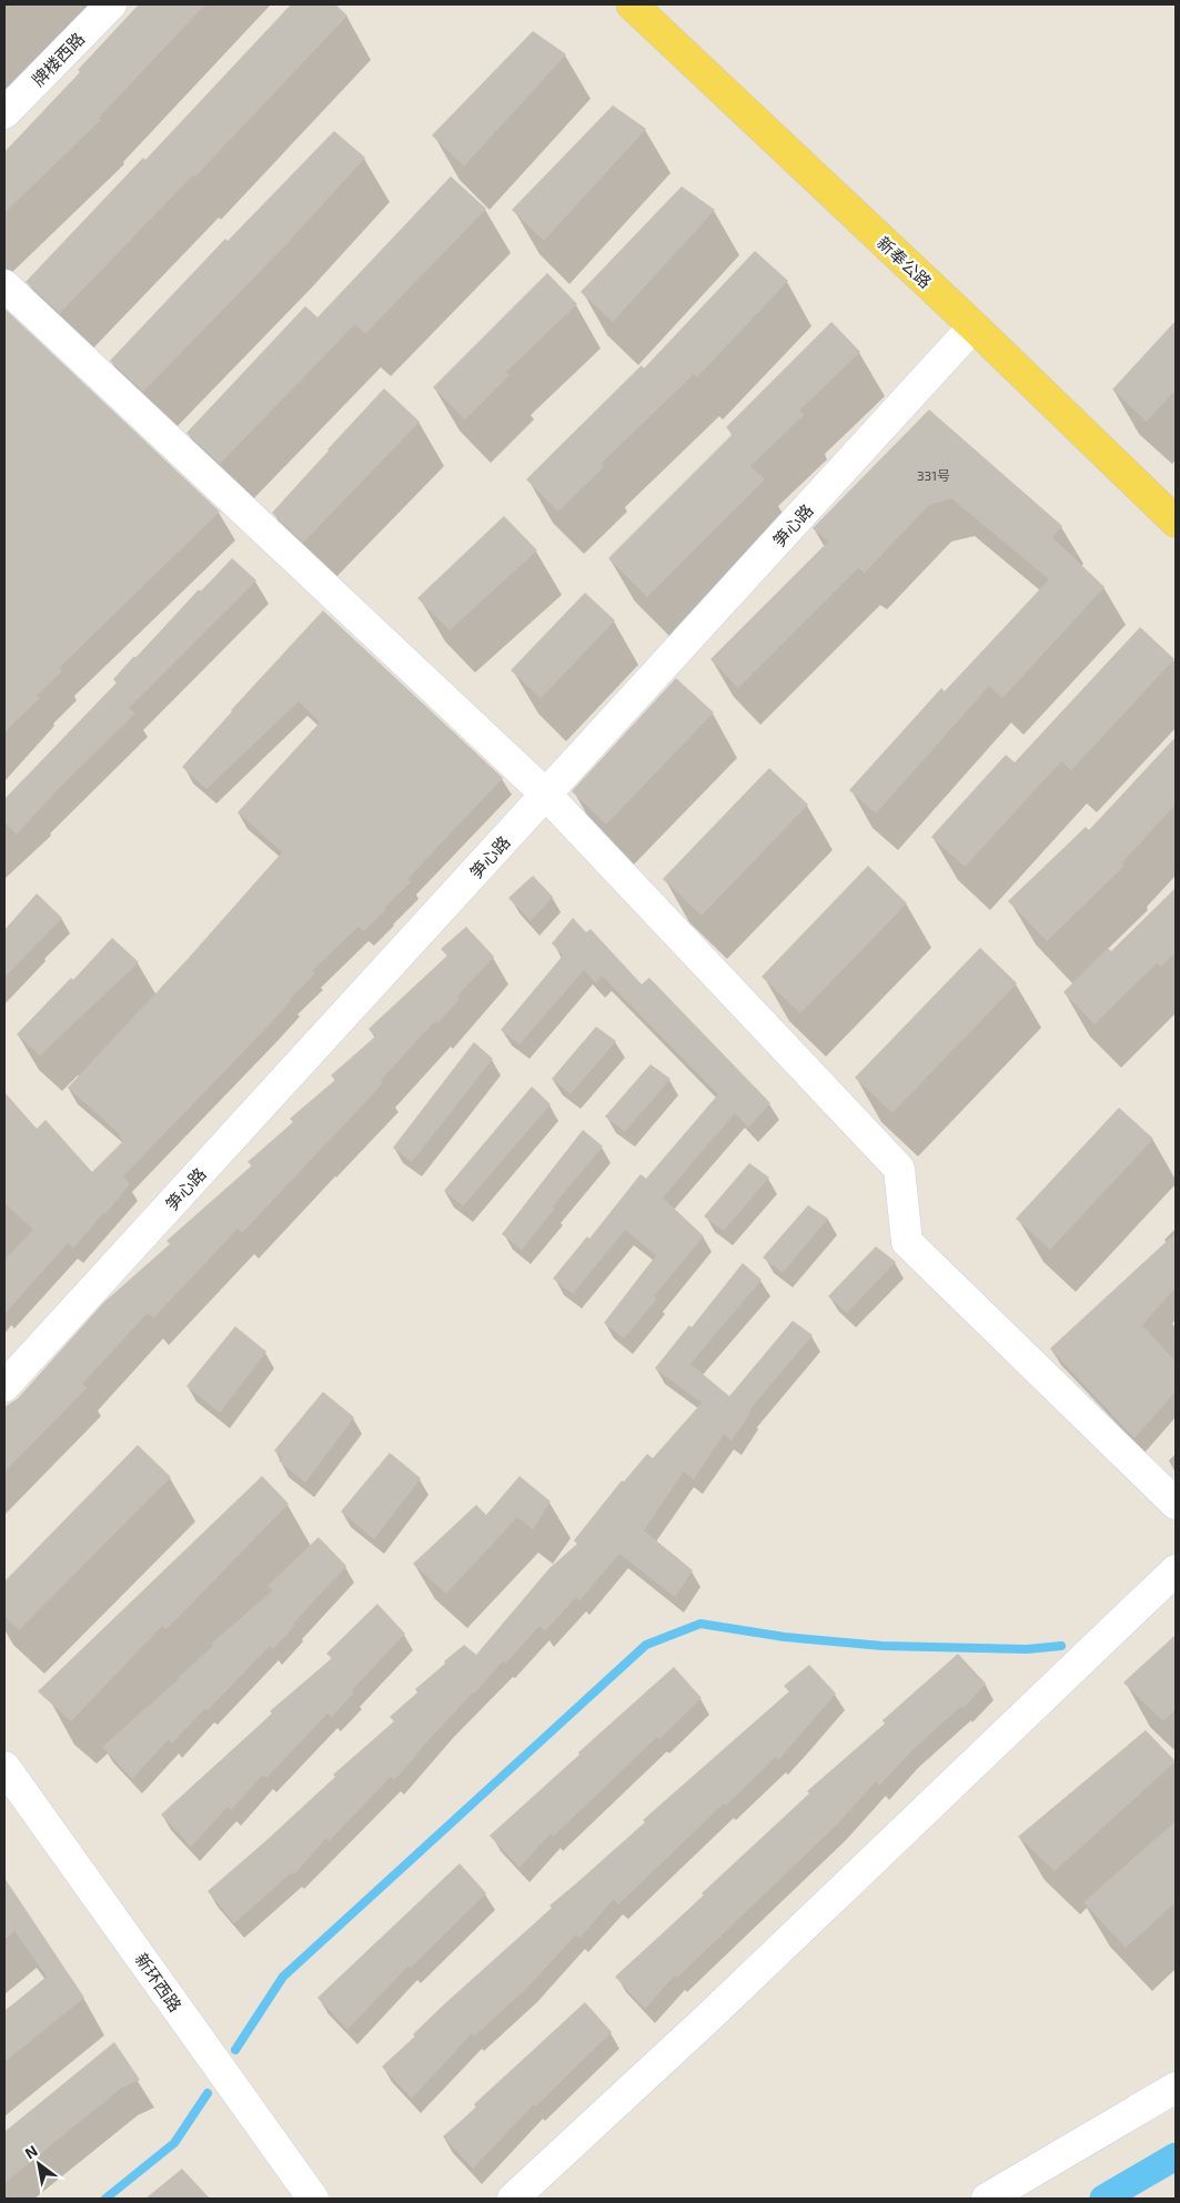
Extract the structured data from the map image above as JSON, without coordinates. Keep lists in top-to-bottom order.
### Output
{
  "streets": {
    "main road": ["新奉公路"],
    "street": ["牌楼西路", "笋心路", "新环西路"]
  },
  "crossings": [
    ["新奉公路", "笋心路"]
  ],
  "house_numbers": ["331号"],
  "north": "top left"
}
